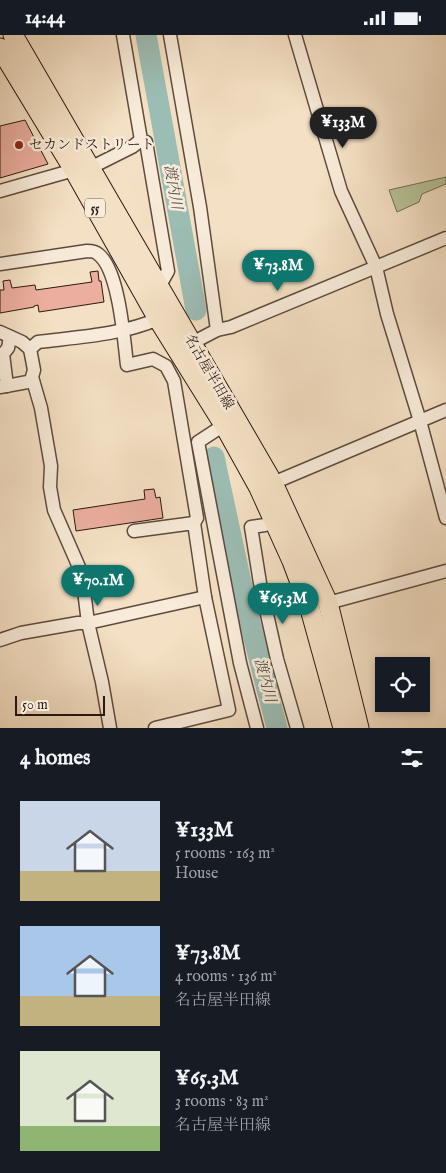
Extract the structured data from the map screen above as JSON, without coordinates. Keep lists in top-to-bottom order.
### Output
{
  "streets": {
    "main road": ["55", "名古屋半田線"]
  },
  "water": ["渡内川"],
  "places": ["セカンドストリート"],
  "scale_bar": "50 m",
  "page": {
    "status": "14:44",
    "price": [
      "¥133M",
      "¥73.8M",
      "¥70.1M",
      "¥65.3M"
    ],
    "scale": "50 m",
    "heading": "4 homes",
    "list": [
      {
        "name": "¥133M",
        "note": "5 rooms · 163 m² · House"
      },
      {
        "name": "¥73.8M",
        "note": "4 rooms · 136 m² · 名古屋半田線"
      },
      {
        "name": "¥65.3M",
        "note": "3 rooms · 83 m² · 名古屋半田線"
      }
    ]
  }
}
